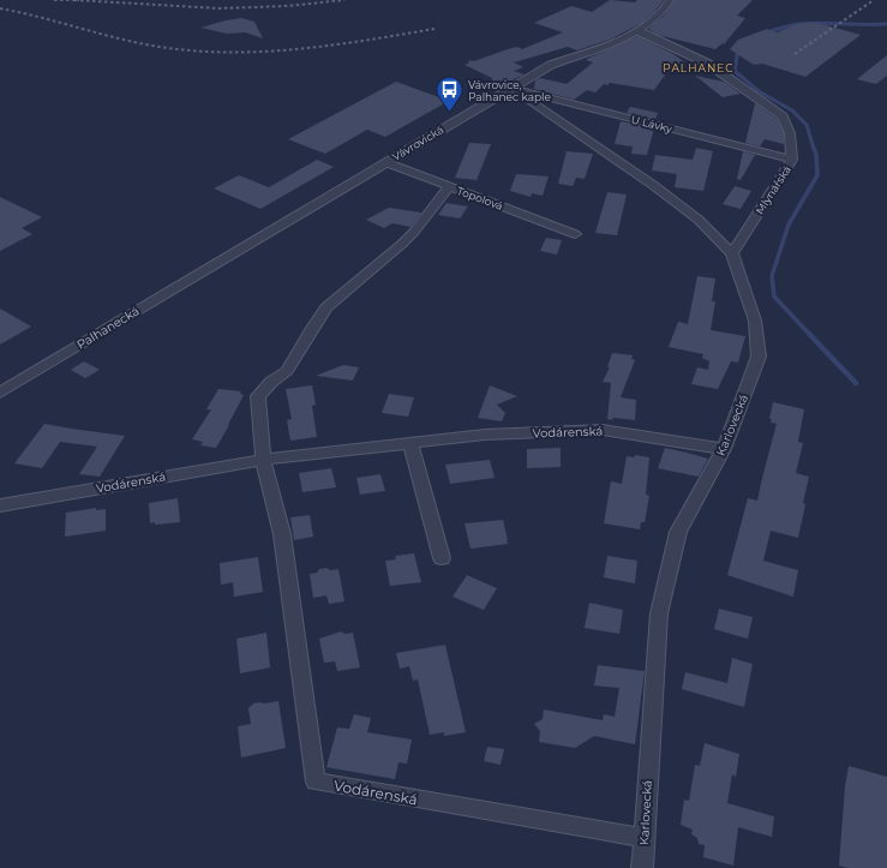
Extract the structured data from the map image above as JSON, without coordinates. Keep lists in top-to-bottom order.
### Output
{
  "streets": {
    "street": [
      "U Lávky",
      "Vávrovická",
      "Mlynářská",
      "Topolová",
      "Palhanecká",
      "Karlovecká",
      "Vodárenská"
    ]
  },
  "crossings": [
    ["U Lávky", "Vávrovická"],
    ["U Lávky", "Mlynářská"],
    ["U Lávky", "Karlovecká"],
    ["Vávrovická", "Mlynářská"],
    ["Vávrovická", "Topolová"],
    ["Vávrovická", "Palhanecká"],
    ["Vávrovická", "Karlovecká"],
    ["Mlynářská", "Karlovecká"],
    ["Topolová", "Vodárenská"],
    ["Karlovecká", "Vodárenská"]
  ],
  "districts": ["PALHANEC"],
  "places": {
    "bus stop": ["Vávrovice, Palhanec kaple"]
  }
}
